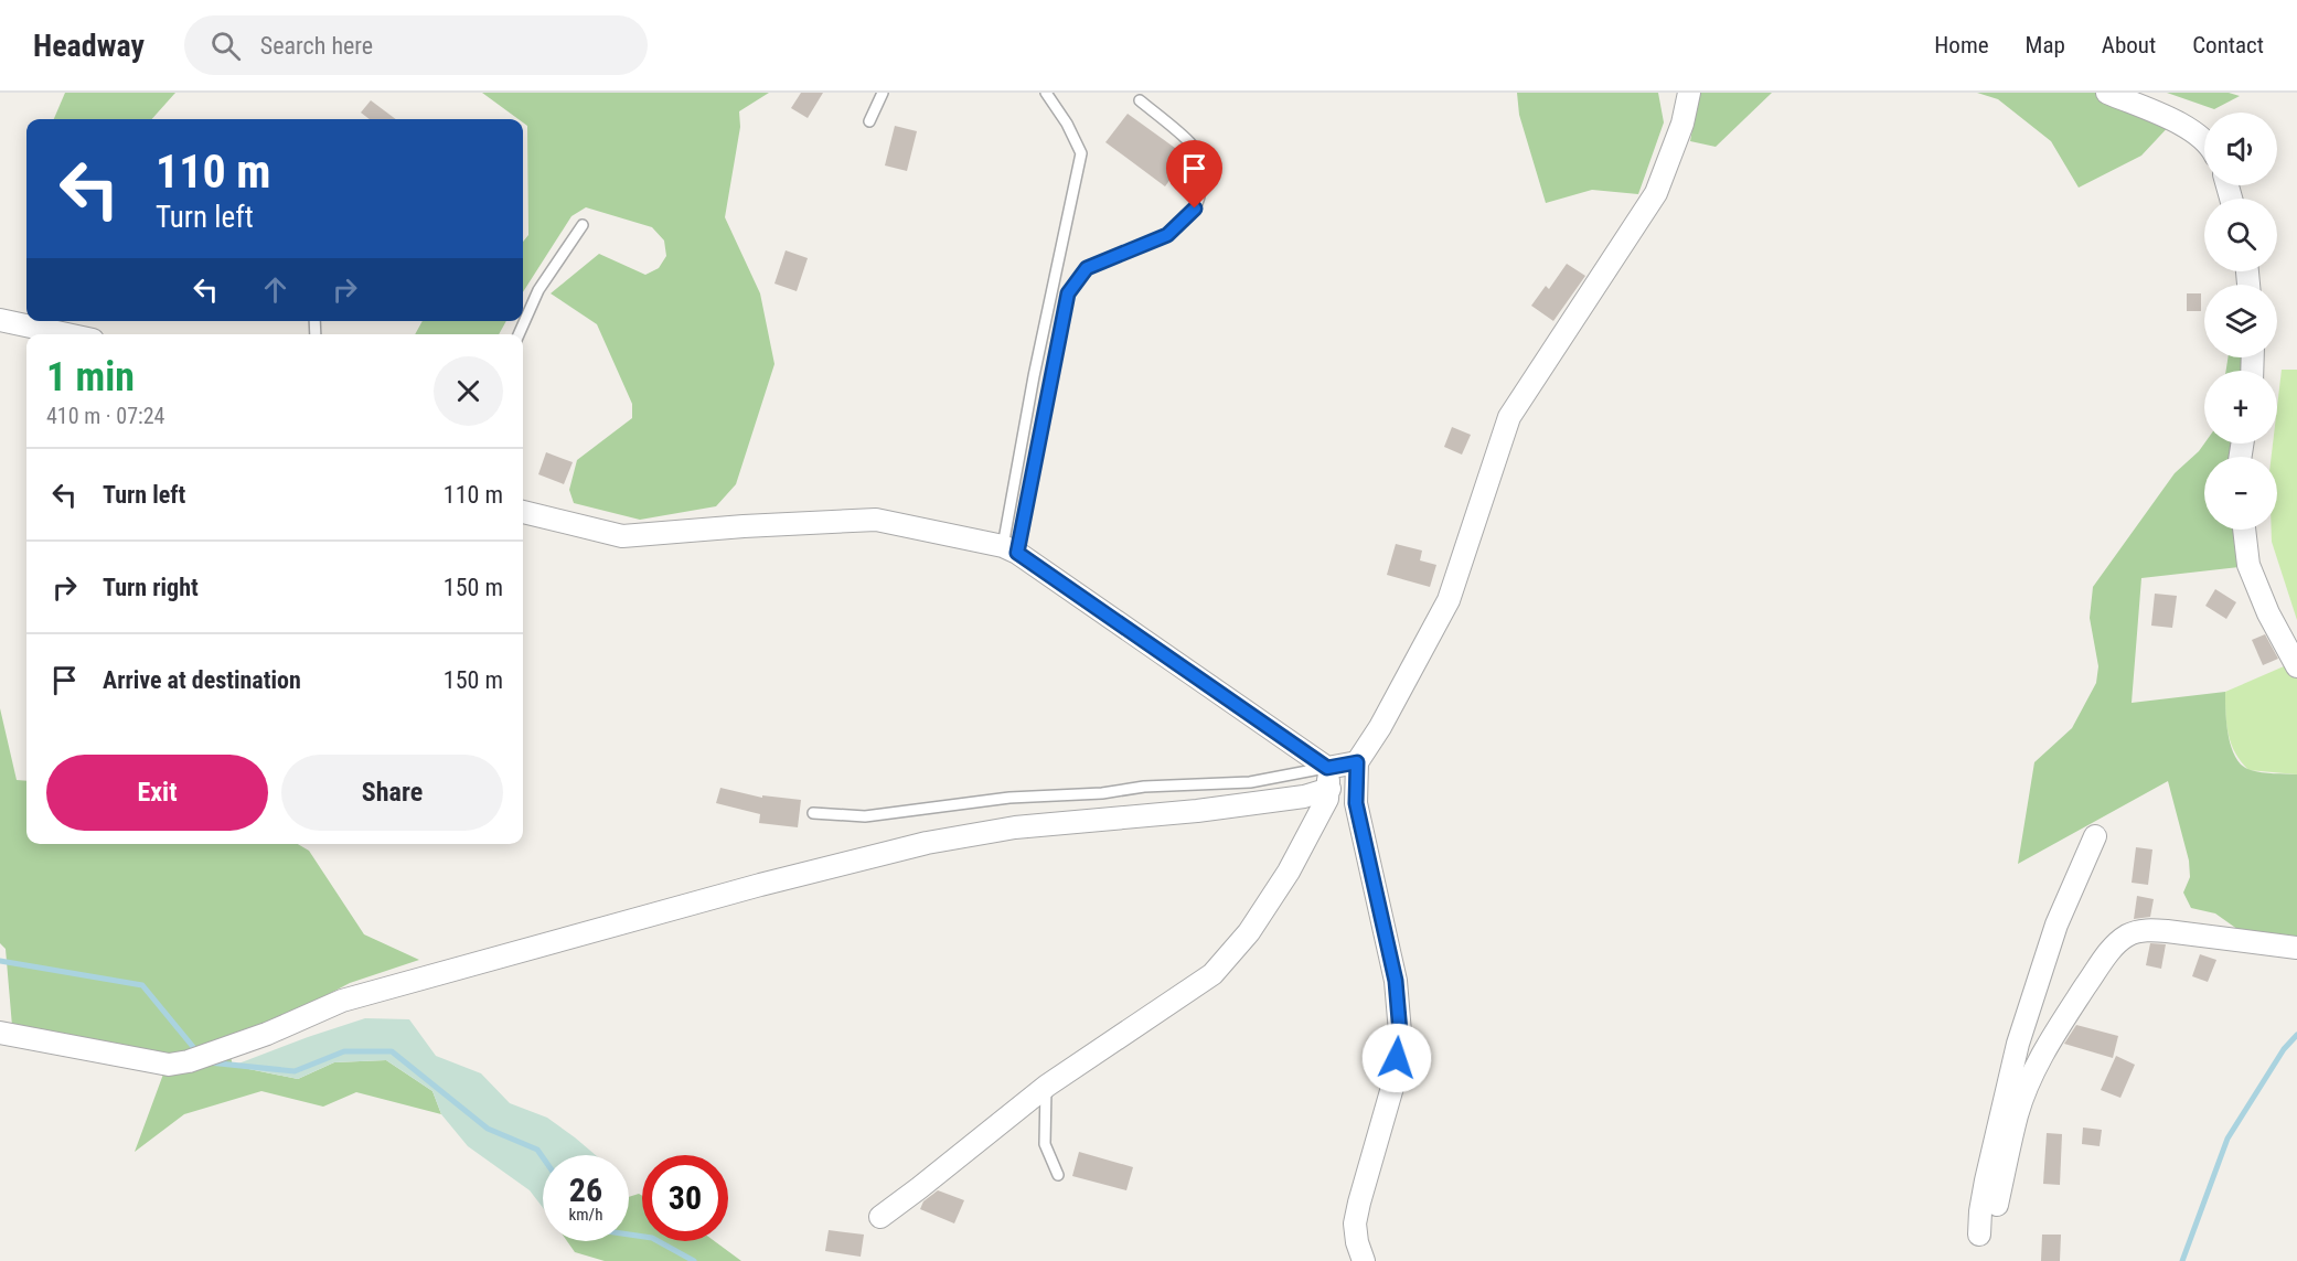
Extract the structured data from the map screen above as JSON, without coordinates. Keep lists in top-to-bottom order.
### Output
{
  "page": {
    "header": "Headway",
    "search": "Search here",
    "nav": [
      "Home",
      "Map",
      "About",
      "Contact"
    ],
    "map_buttons": ["+", "−"],
    "turn": ["110 m", "Turn left"],
    "heading": ["1 min", "410 m · 07:24"],
    "list": [
      {
        "name": "Turn left",
        "value": "110 m"
      },
      {
        "name": "Turn right",
        "value": "150 m"
      },
      {
        "name": "Arrive at destination",
        "value": "150 m"
      }
    ],
    "buttons": ["Exit", "Share"],
    "speed": "26 km/h",
    "limit": "30"
  }
}
